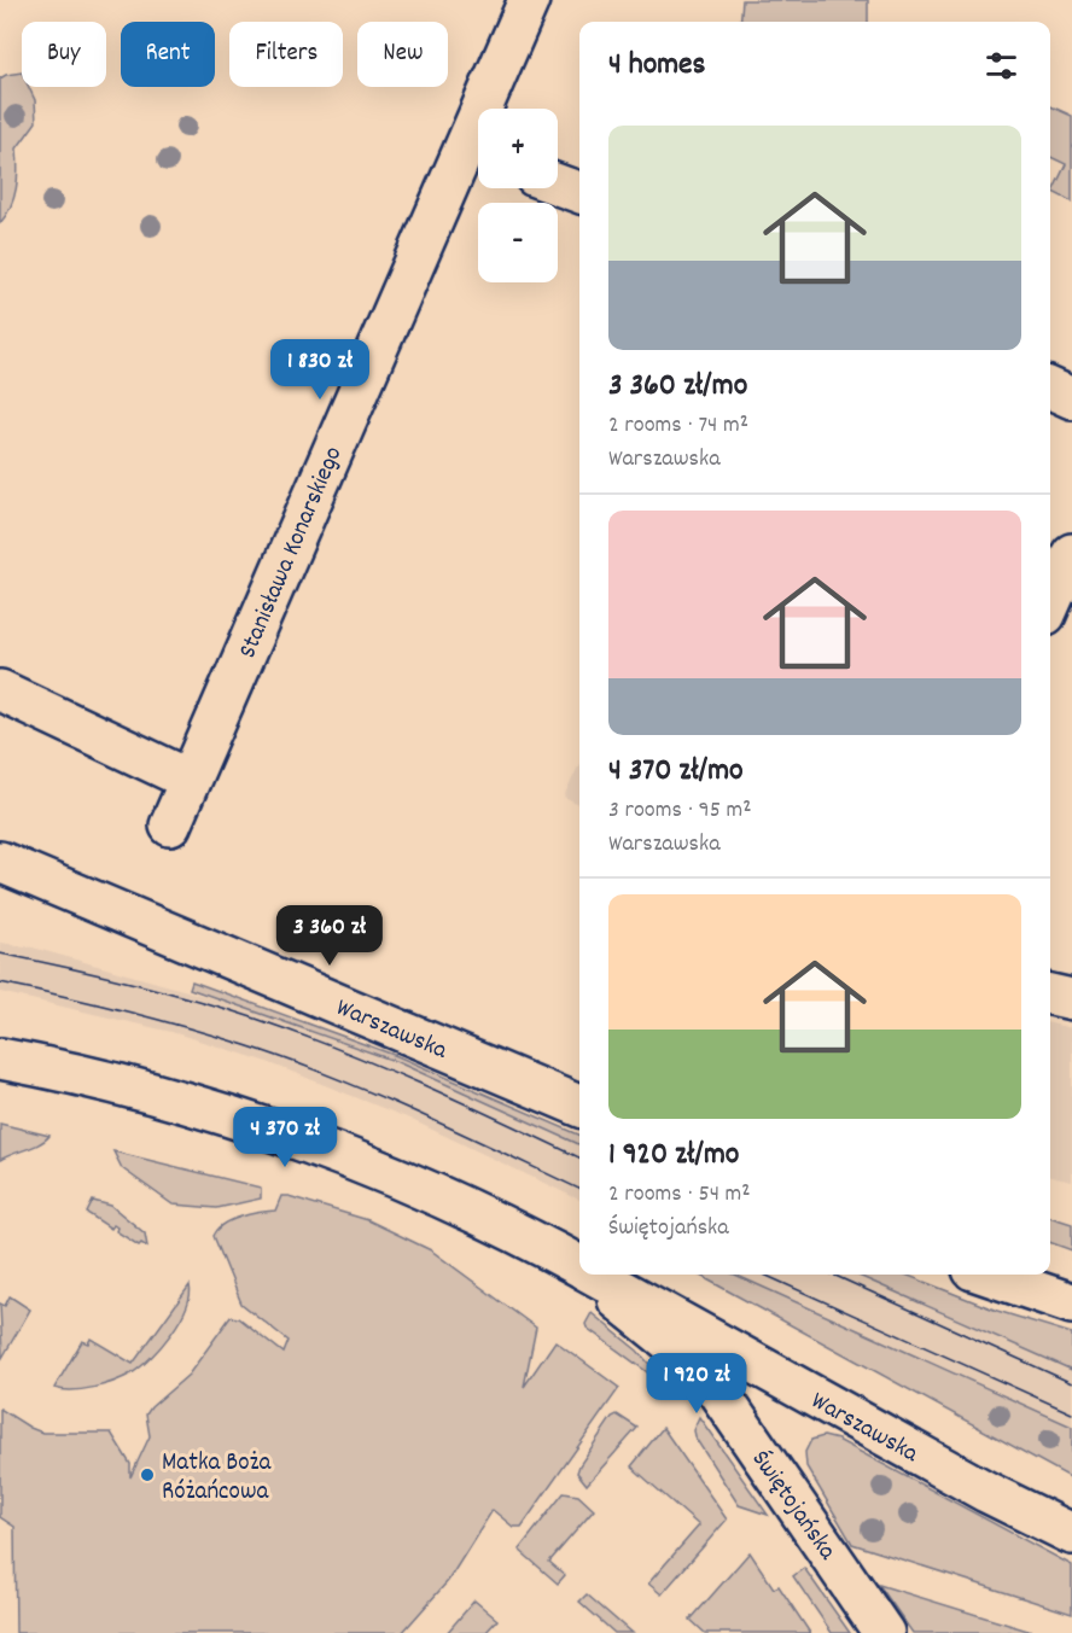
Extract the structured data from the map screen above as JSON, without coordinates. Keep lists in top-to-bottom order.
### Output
{
  "streets": {
    "main road": ["Stanisława Konarskiego", "Warszawska", "Świętojańska"]
  },
  "places": ["Matka Boża Różańcowa"],
  "page": {
    "chip": [
      "Buy",
      "Rent",
      "Filters",
      "New"
    ],
    "heading": "4 homes",
    "map_buttons": ["+", "−"],
    "list": [
      {
        "name": "3 360 zł/mo",
        "note": "2 rooms · 74 m² · Warszawska"
      },
      {
        "name": "4 370 zł/mo",
        "note": "3 rooms · 95 m² · Warszawska"
      },
      {
        "name": "1 920 zł/mo",
        "note": "2 rooms · 54 m² · Świętojańska"
      }
    ],
    "price": [
      "1 830 zł",
      "3 360 zł",
      "4 370 zł",
      "1 920 zł"
    ]
  }
}
